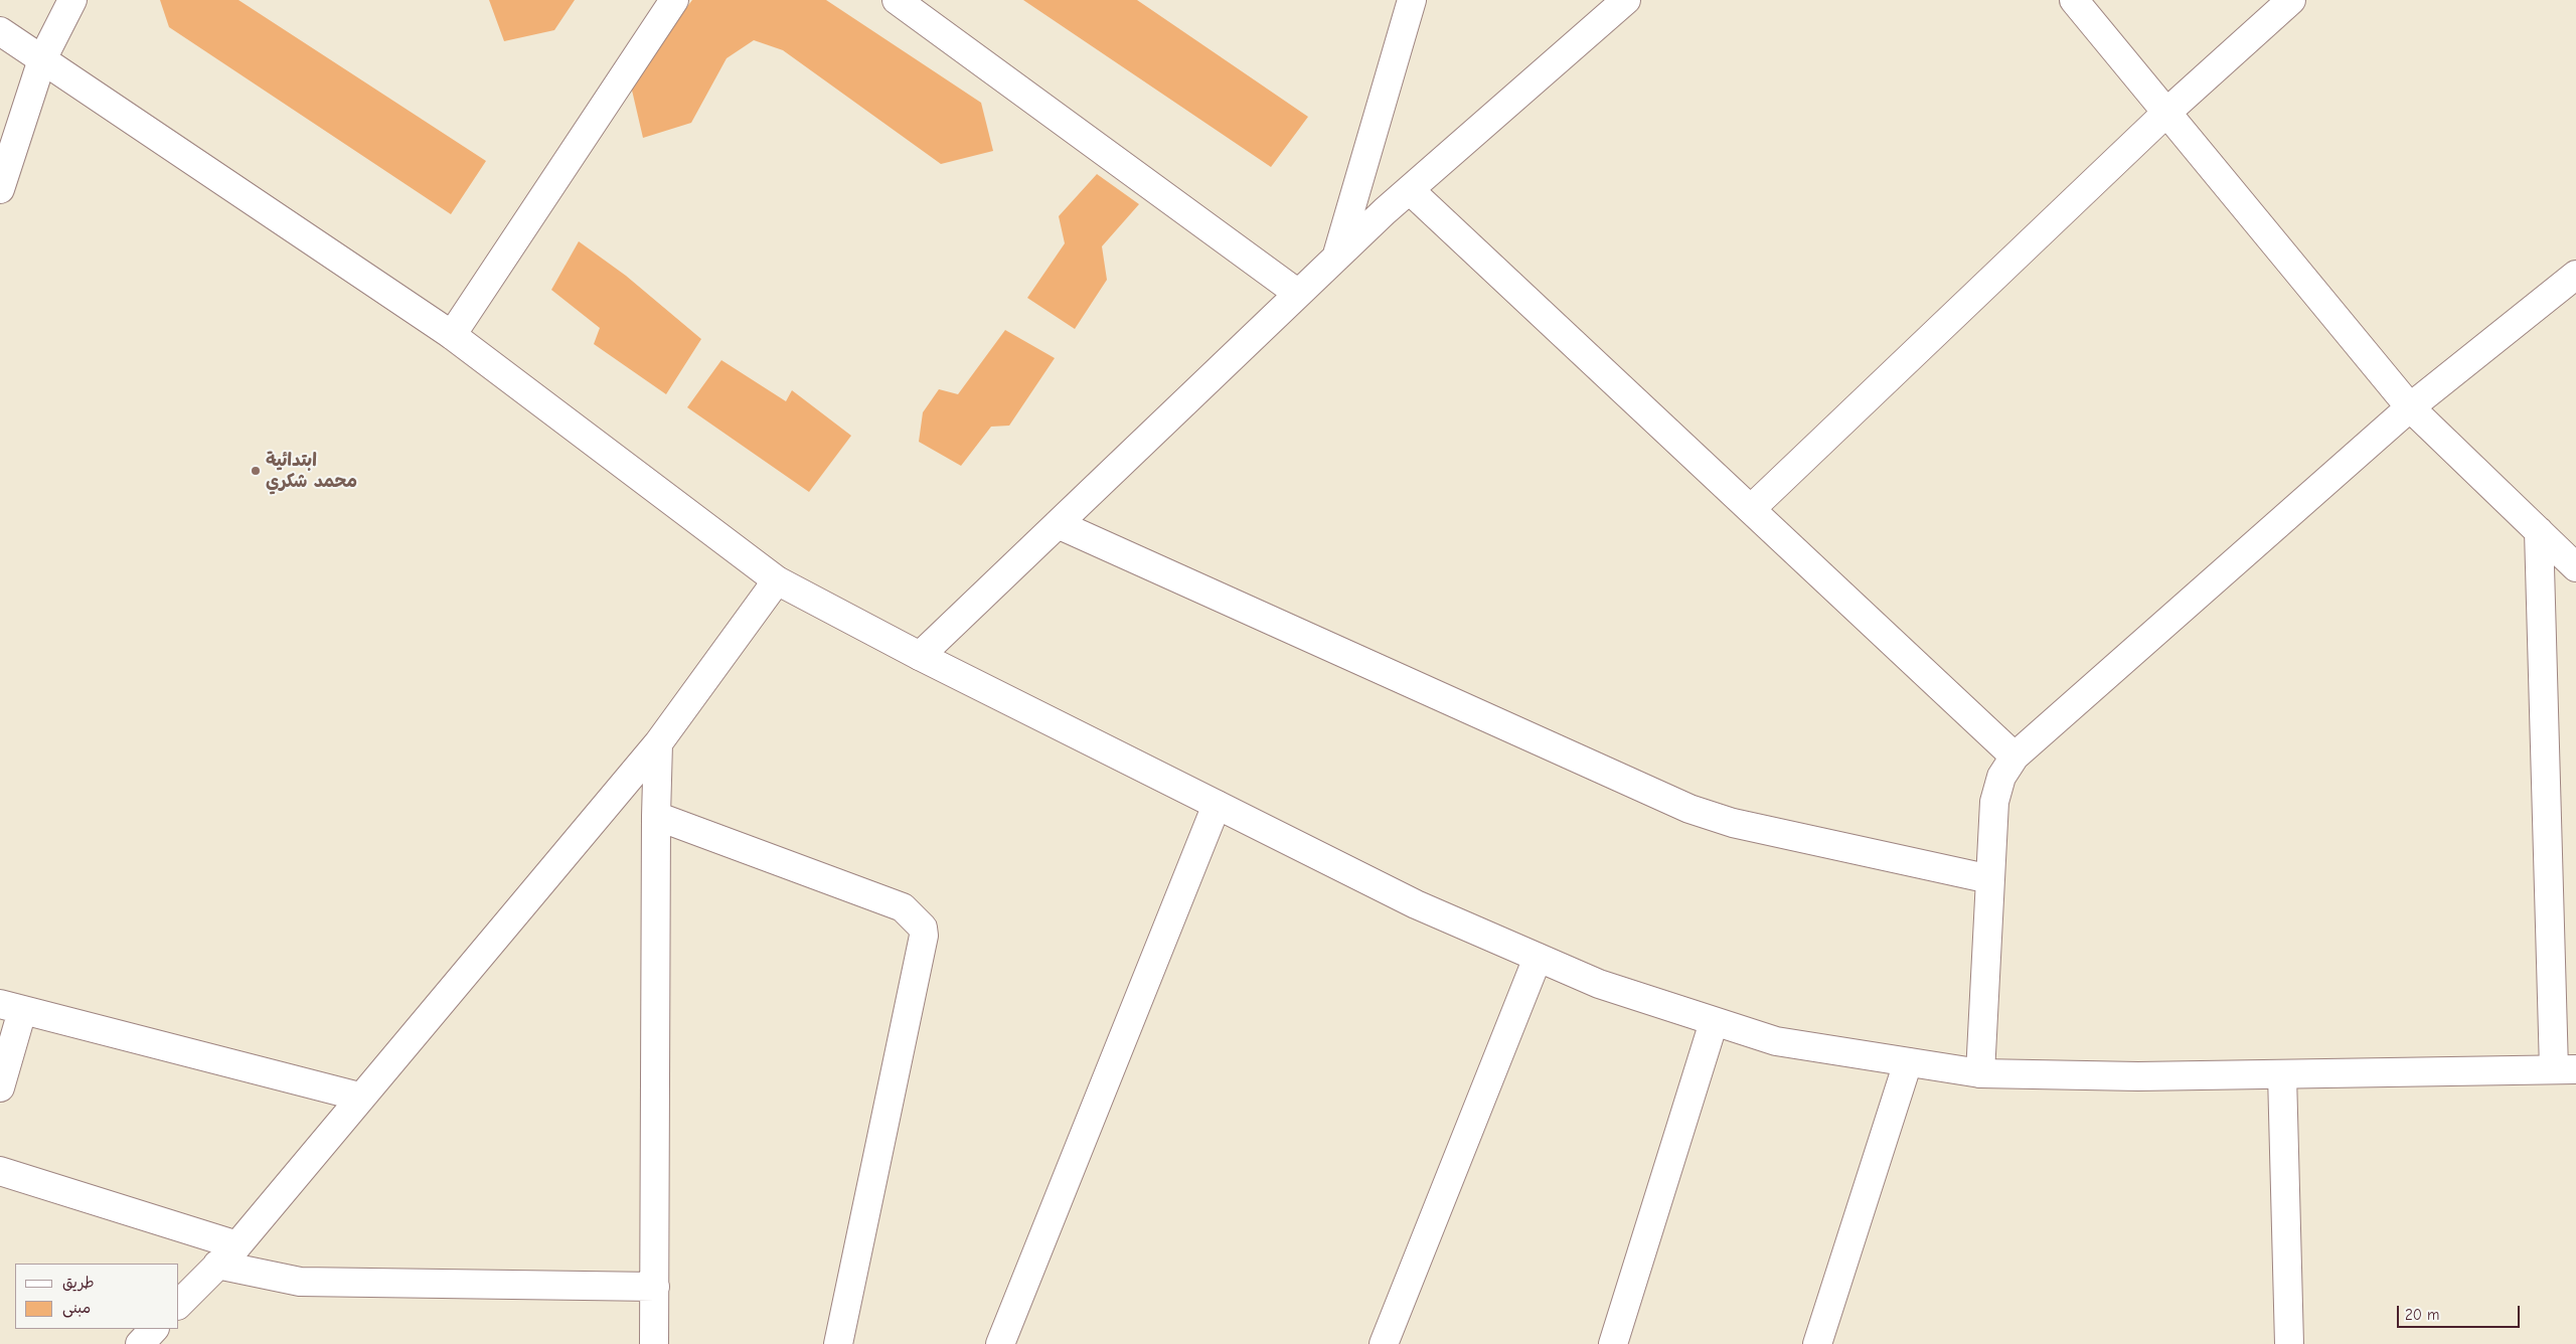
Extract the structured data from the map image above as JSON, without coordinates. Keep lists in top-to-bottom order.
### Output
{
  "places": ["ابتدائية محمد شكري"],
  "legend": ["طريق", "مبنى"],
  "scale_bar": "20 m"
}
